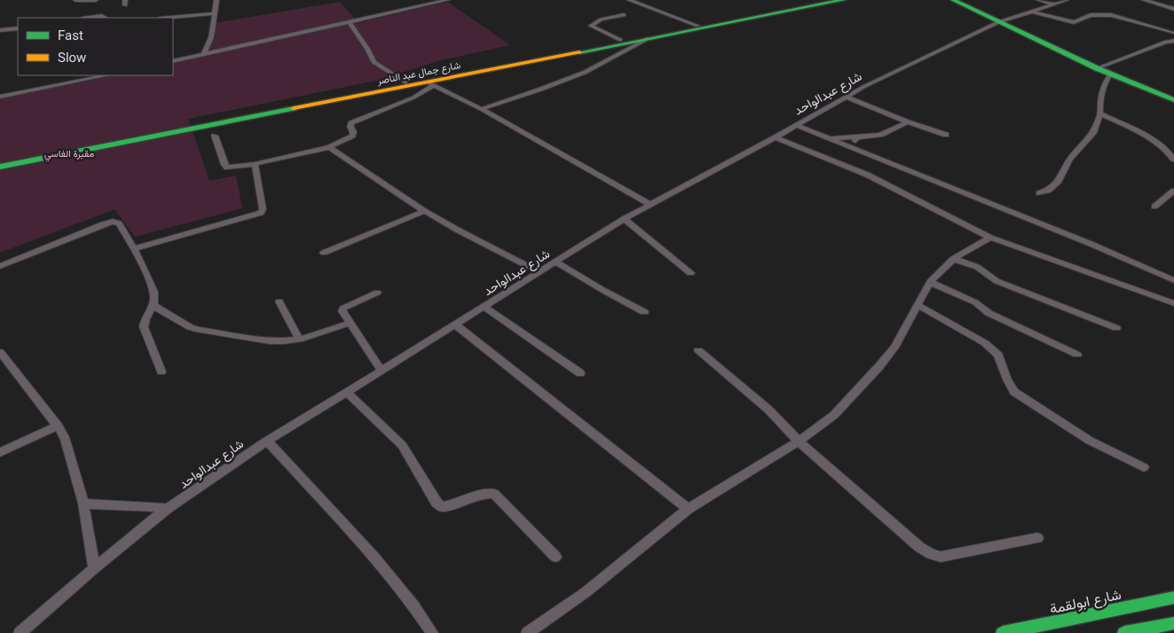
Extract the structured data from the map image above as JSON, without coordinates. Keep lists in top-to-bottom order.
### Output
{
  "streets": {
    "main road": ["شارع جمال عبد الناصر", "شارع ابولقمة"],
    "street": ["شارع عبدالواحد"]
  },
  "parks": ["مقبرة الفاسي"],
  "legend": ["Fast", "Slow"]
}
